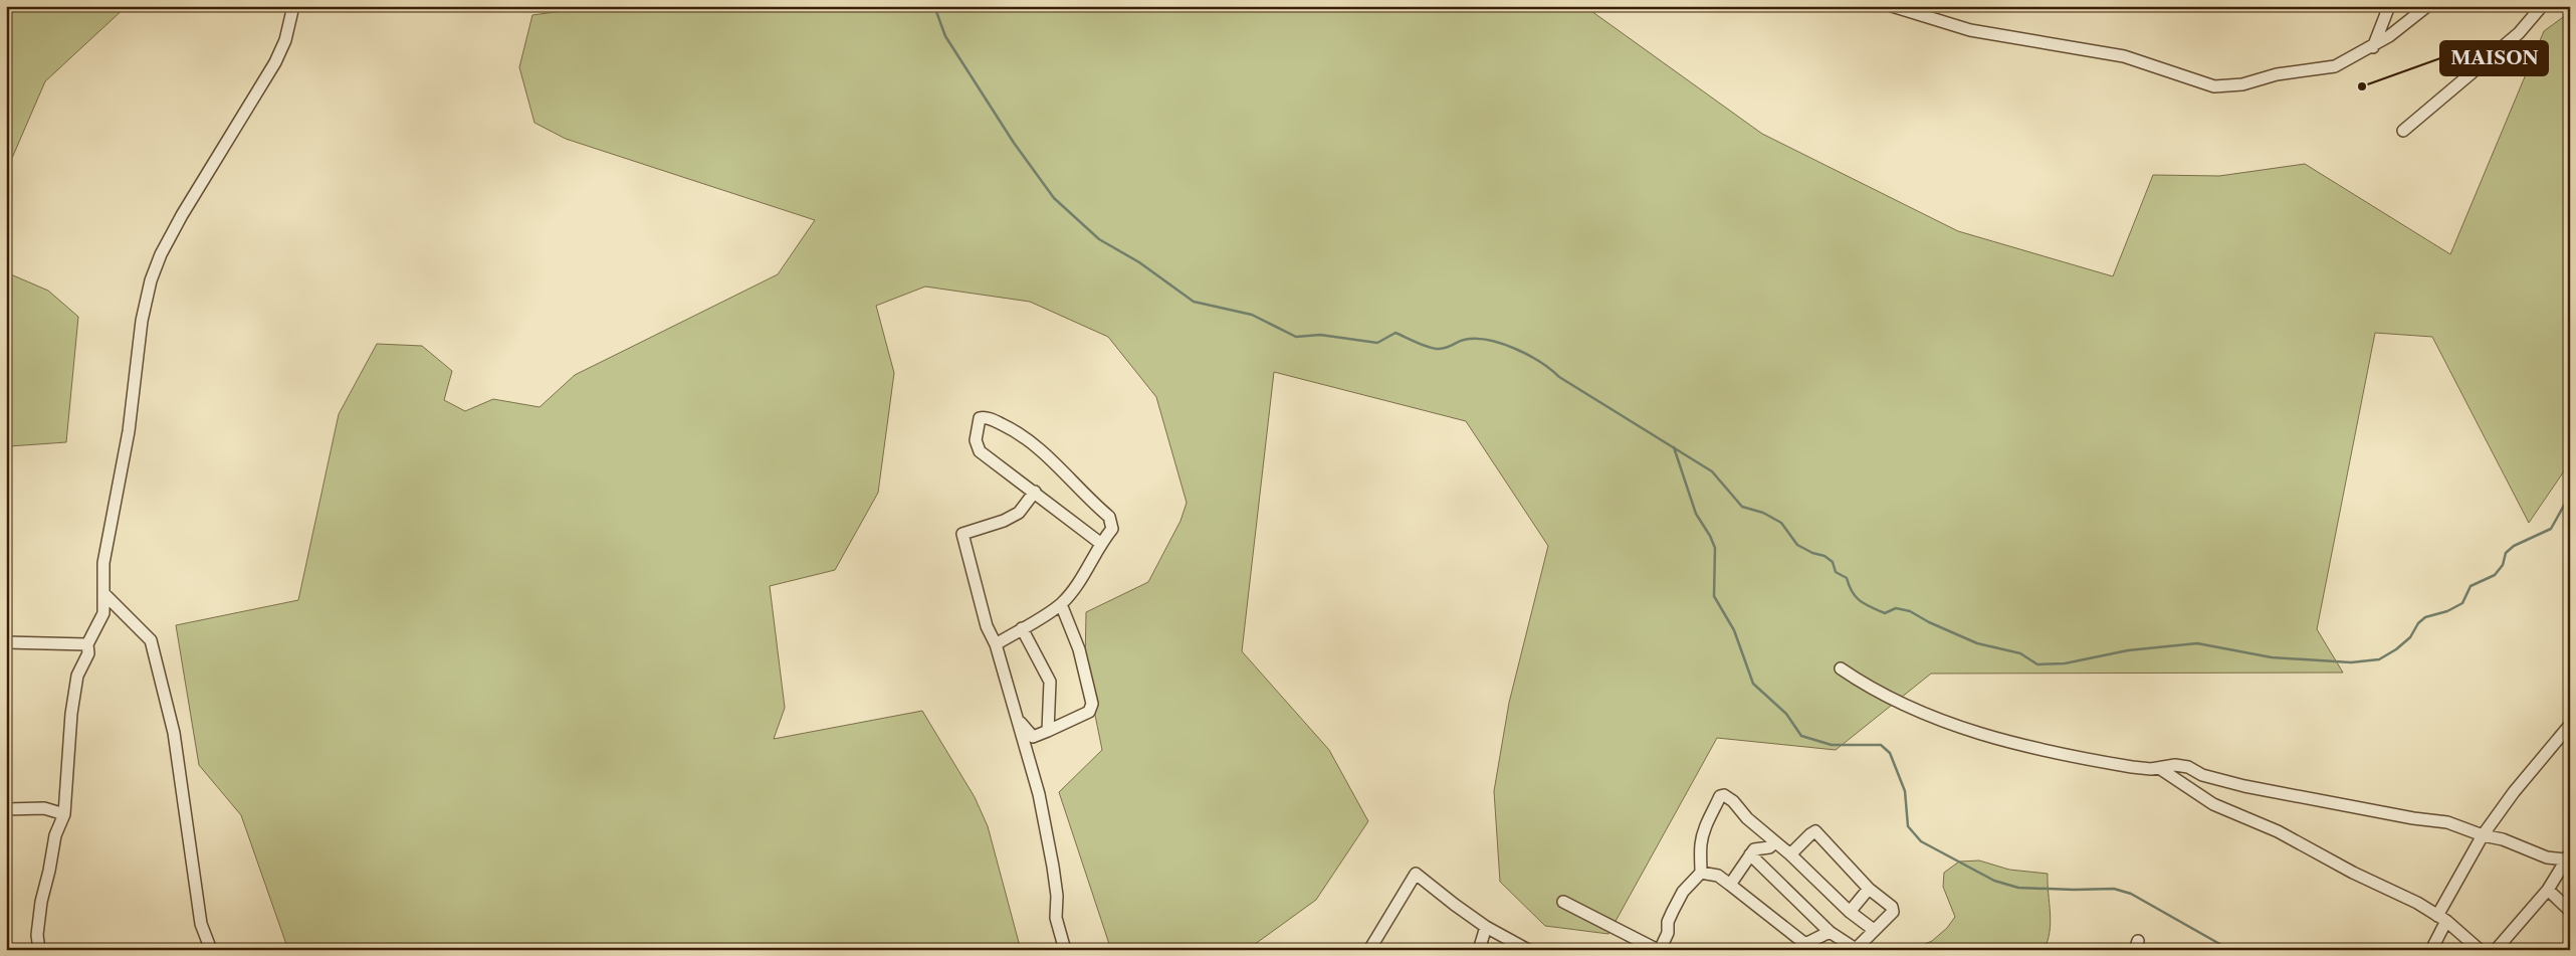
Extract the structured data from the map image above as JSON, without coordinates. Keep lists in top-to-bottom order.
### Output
{
  "places": ["MAISON"]
}
